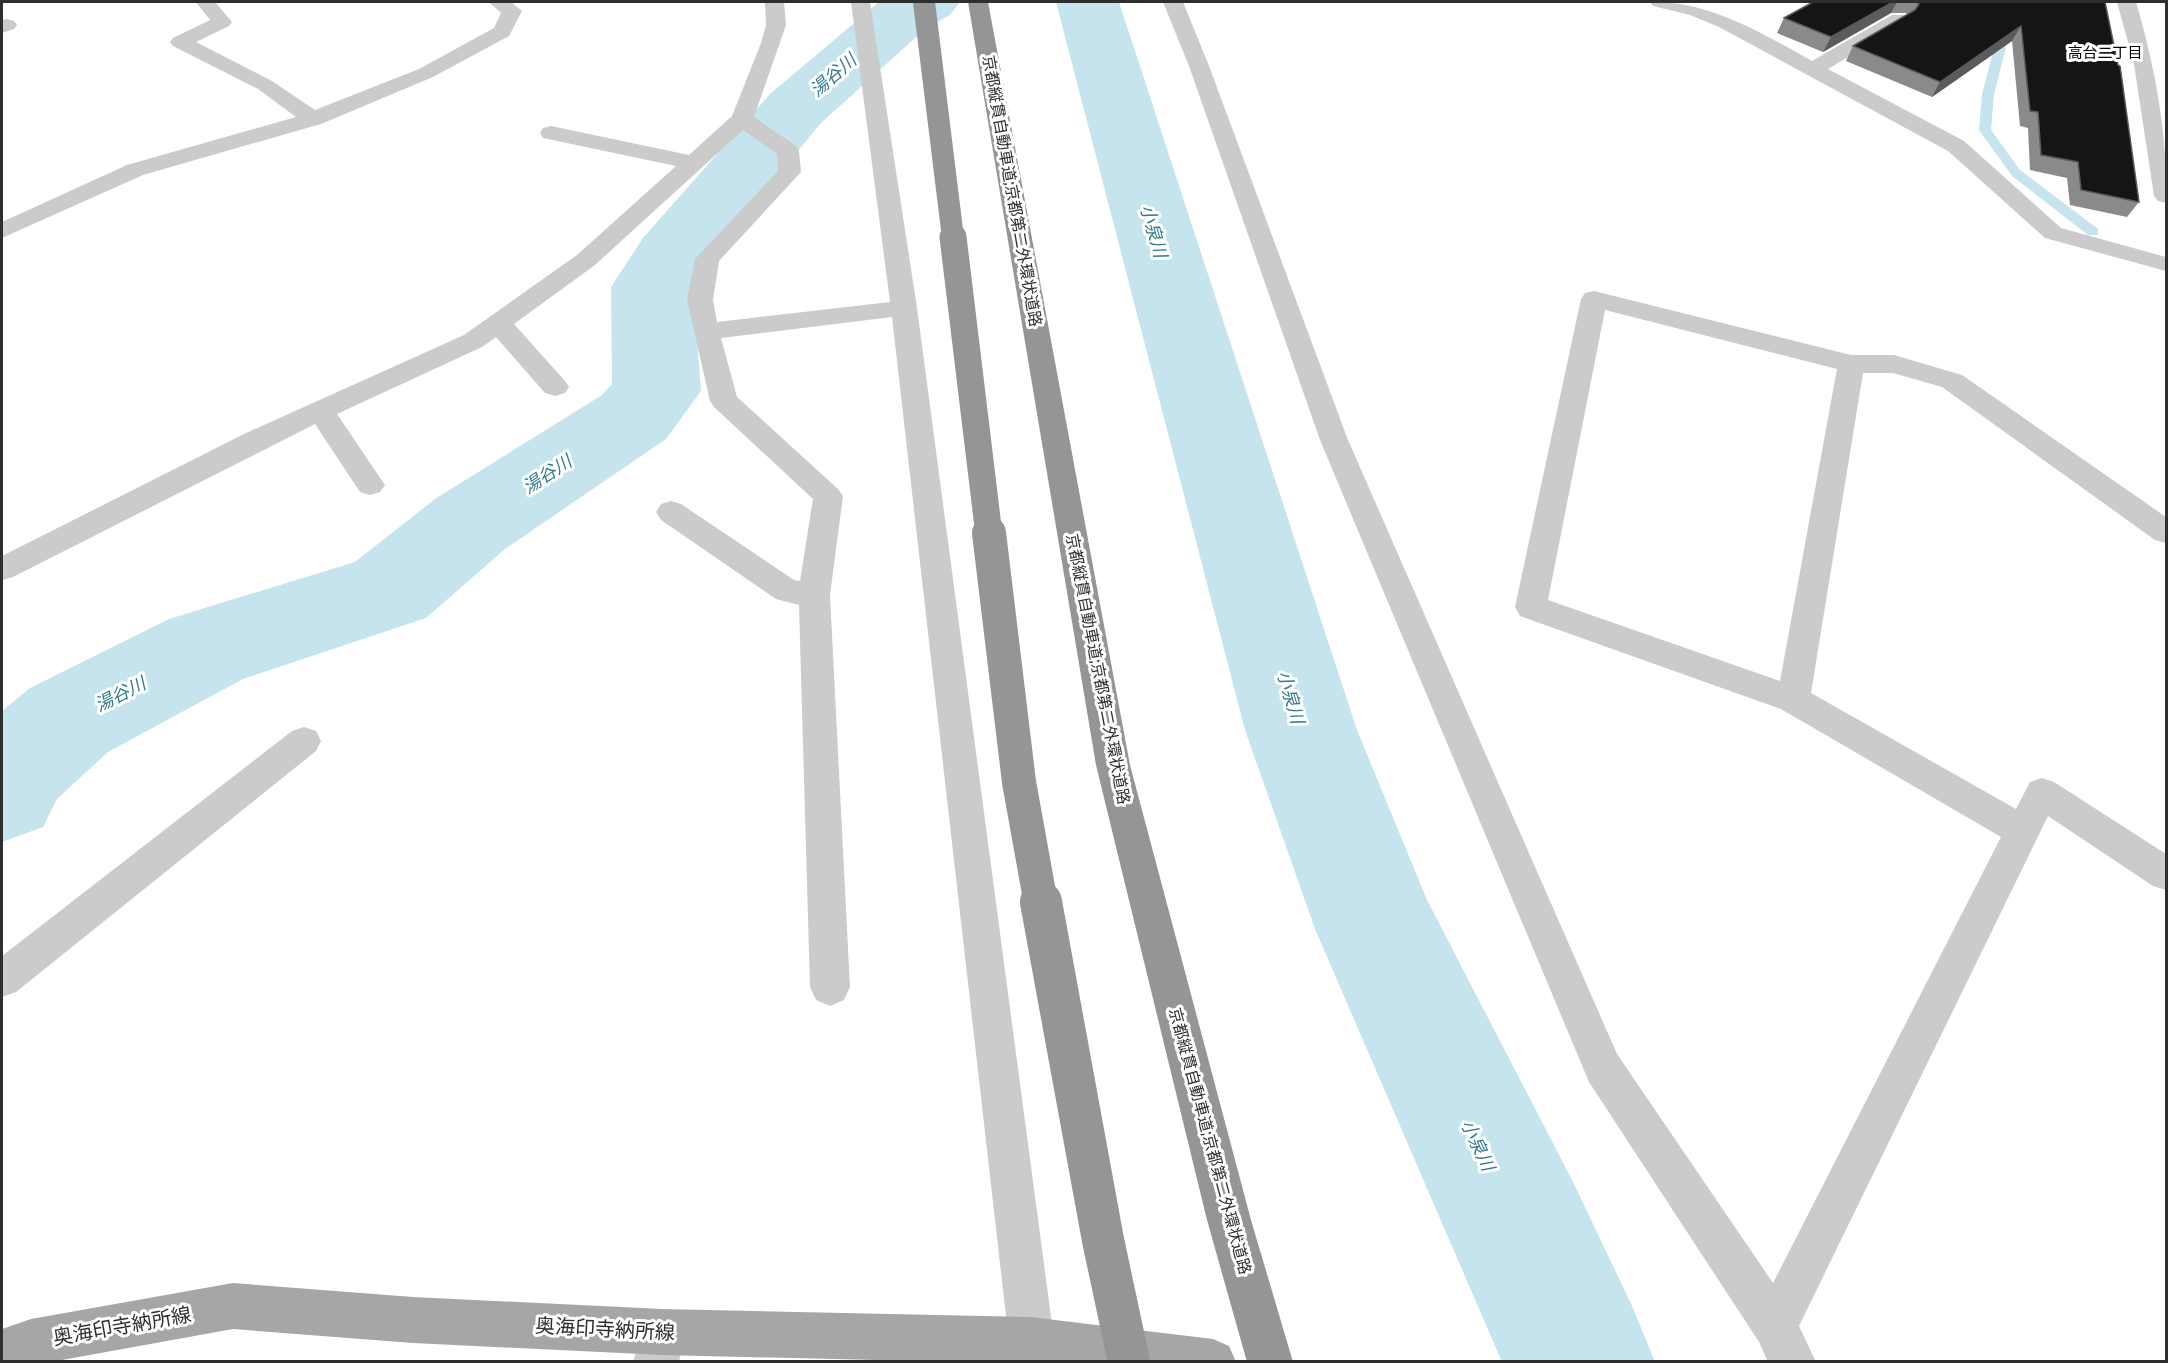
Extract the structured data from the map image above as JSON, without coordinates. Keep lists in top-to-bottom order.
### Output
{
  "streets": {
    "highway": ["京都縦貫自動車道;京都第二外環状道路"],
    "main road": ["奥海印寺納所線"]
  },
  "districts": ["高台二丁目"],
  "water": ["湯谷川", "小泉川"]
}
